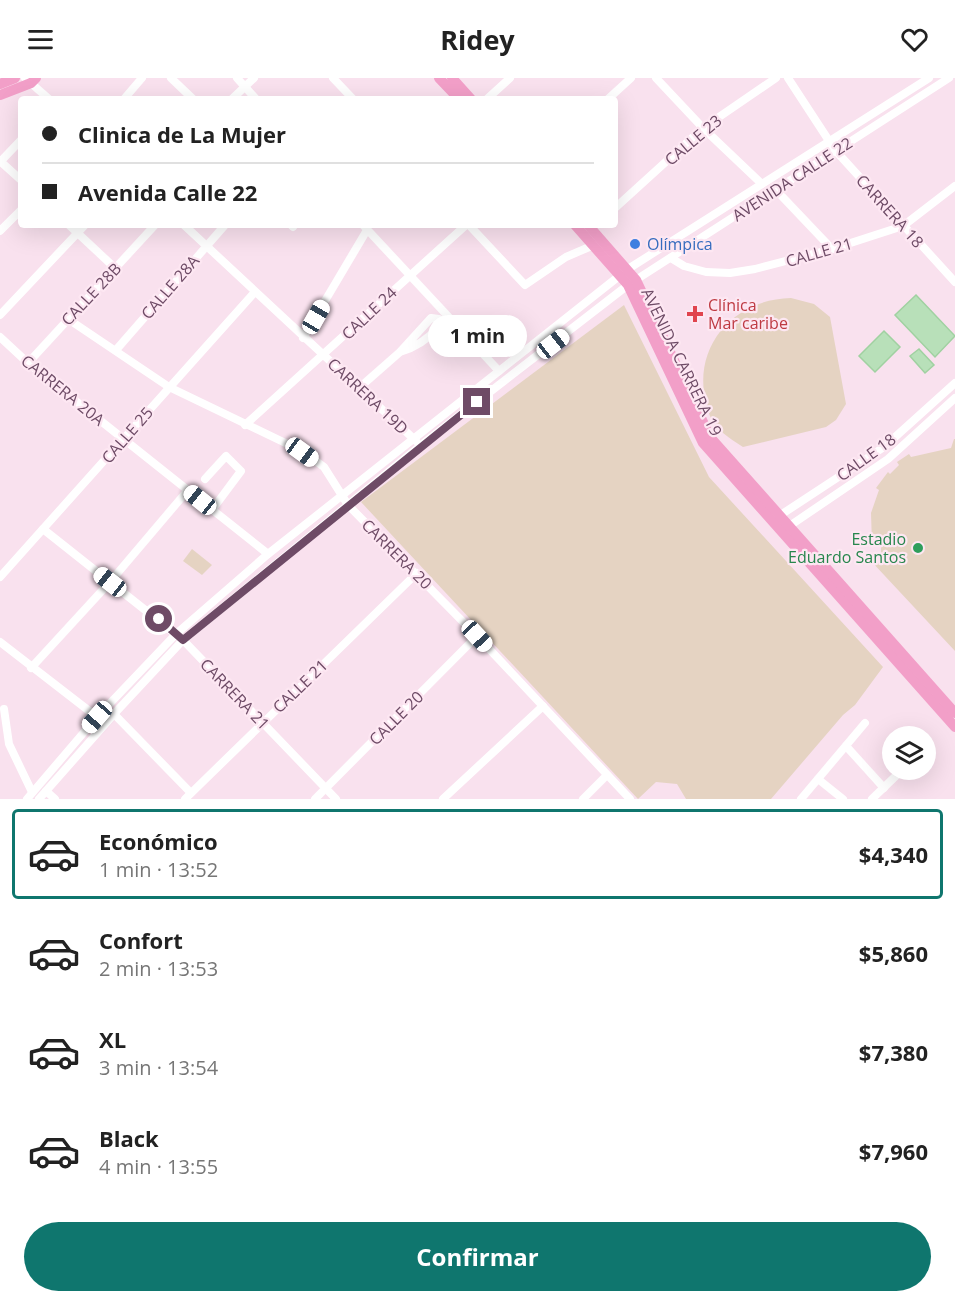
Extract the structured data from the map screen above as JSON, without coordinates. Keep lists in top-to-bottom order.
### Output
{
  "streets": {
    "main road": ["AVENIDA CARRERA 19"],
    "street": [
      "CALLE 23",
      "AVENIDA CALLE 22",
      "CARRERA 18",
      "CALLE 21",
      "CALLE 28A",
      "CALLE 28B",
      "CALLE 24",
      "CARRERA 20A",
      "CARRERA 19D",
      "CALLE 25",
      "CALLE 18",
      "CARRERA 20",
      "CARRERA 21",
      "CALLE 20"
    ]
  },
  "crossings": [
    ["AVENIDA CALLE 22", "CARRERA 18"],
    ["AVENIDA CALLE 22", "CALLE 21"],
    ["AVENIDA CALLE 22", "AVENIDA CARRERA 19"],
    ["AVENIDA CALLE 22", "CARRERA 20A"],
    ["AVENIDA CALLE 22", "CARRERA 19D"],
    ["AVENIDA CALLE 22", "CARRERA 20"],
    ["AVENIDA CALLE 22", "CARRERA 21"],
    ["CARRERA 18", "CALLE 21"],
    ["CALLE 21", "CARRERA 20"],
    ["CALLE 21", "CARRERA 21"],
    ["CALLE 28A", "CARRERA 19D"],
    ["CALLE 28A", "CARRERA 20"],
    ["CALLE 28B", "CARRERA 20A"],
    ["CALLE 28B", "CARRERA 20"],
    ["CALLE 24", "CARRERA 19D"],
    ["CALLE 24", "CARRERA 20"],
    ["AVENIDA CARRERA 19", "CALLE 18"],
    ["CARRERA 20A", "CALLE 25"],
    ["CARRERA 19D", "CALLE 25"],
    ["CALLE 25", "CARRERA 20"],
    ["CALLE 25", "CARRERA 21"],
    ["CARRERA 20", "CALLE 20"],
    ["CARRERA 21", "CALLE 20"]
  ],
  "places": {
    "other": ["Olímpica", "Estadio Eduardo Santos"],
    "health": ["Clínica Mar caribe"]
  },
  "page": {
    "header": "Ridey",
    "banner": ["Clinica de La Mujer", "Avenida Calle 22"],
    "bubble": "1 min",
    "list": [
      {
        "name": "Económico",
        "note": "1 min · 13:52",
        "value": "$4,340"
      },
      {
        "name": "Confort",
        "note": "2 min · 13:53",
        "value": "$5,860"
      },
      {
        "name": "XL",
        "note": "3 min · 13:54",
        "value": "$7,380"
      },
      {
        "name": "Black",
        "note": "4 min · 13:55",
        "value": "$7,960"
      }
    ],
    "buttons": "Confirmar"
  }
}
